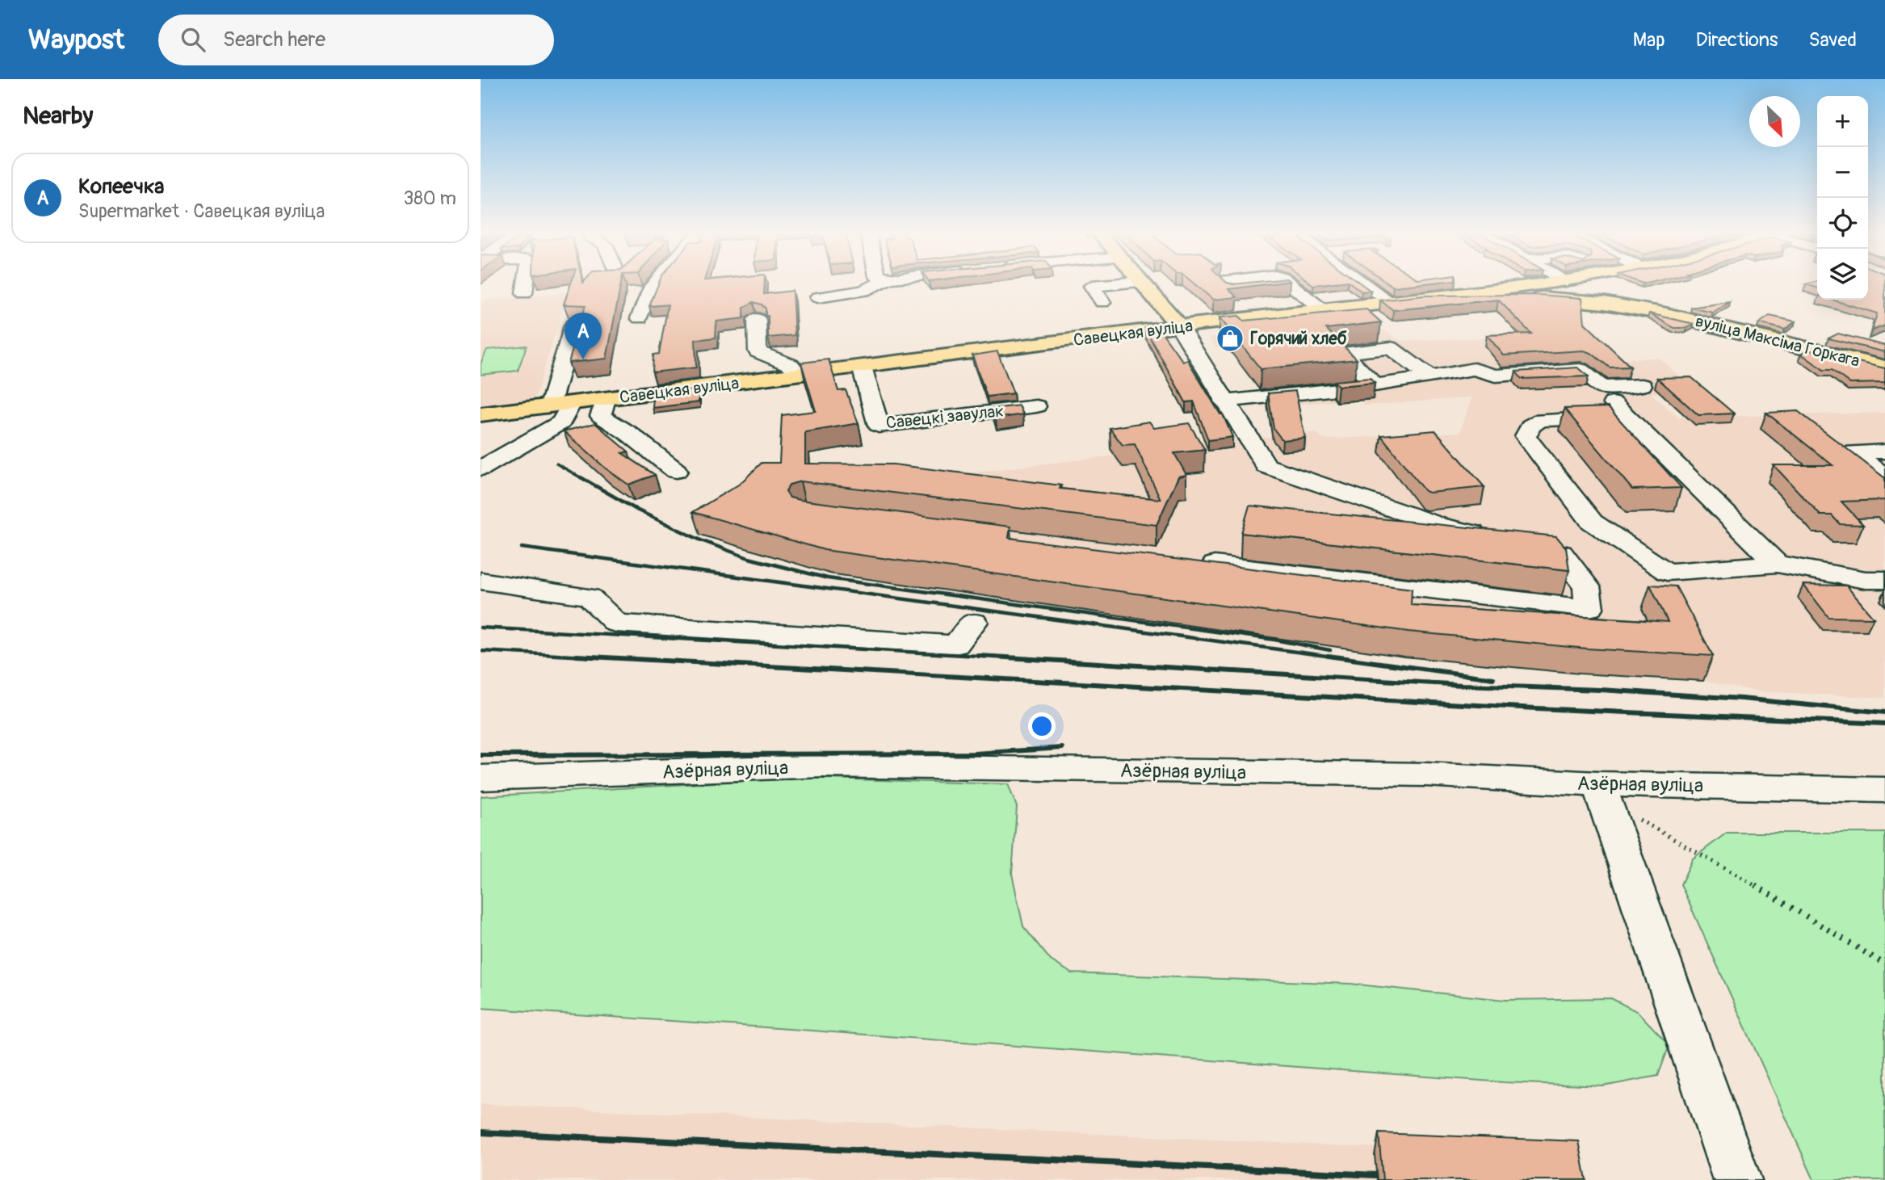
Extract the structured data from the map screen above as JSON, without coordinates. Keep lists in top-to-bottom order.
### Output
{
  "streets": {
    "main road": ["Савецкая вуліца", "вуліца Максіма Горкага"],
    "street": ["Савецкі завулак", "Азёрная вуліца"]
  },
  "crossings": [
    ["Савецкая вуліца", "вуліца Максіма Горкага"],
    ["Савецкая вуліца", "Савецкі завулак"]
  ],
  "places": {
    "shop": ["Горячий хлеб"]
  },
  "north": "bottom right",
  "page": {
    "header": "Waypost",
    "search": "Search here",
    "nav": ["Map", "Directions", "Saved"],
    "heading": "Nearby",
    "map_buttons": ["+", "−"],
    "list": [
      {
        "mark": "A",
        "name": "Копеечка",
        "note": "Supermarket · Савецкая вуліца",
        "value": "380 m"
      }
    ],
    "pins": "A"
  }
}
